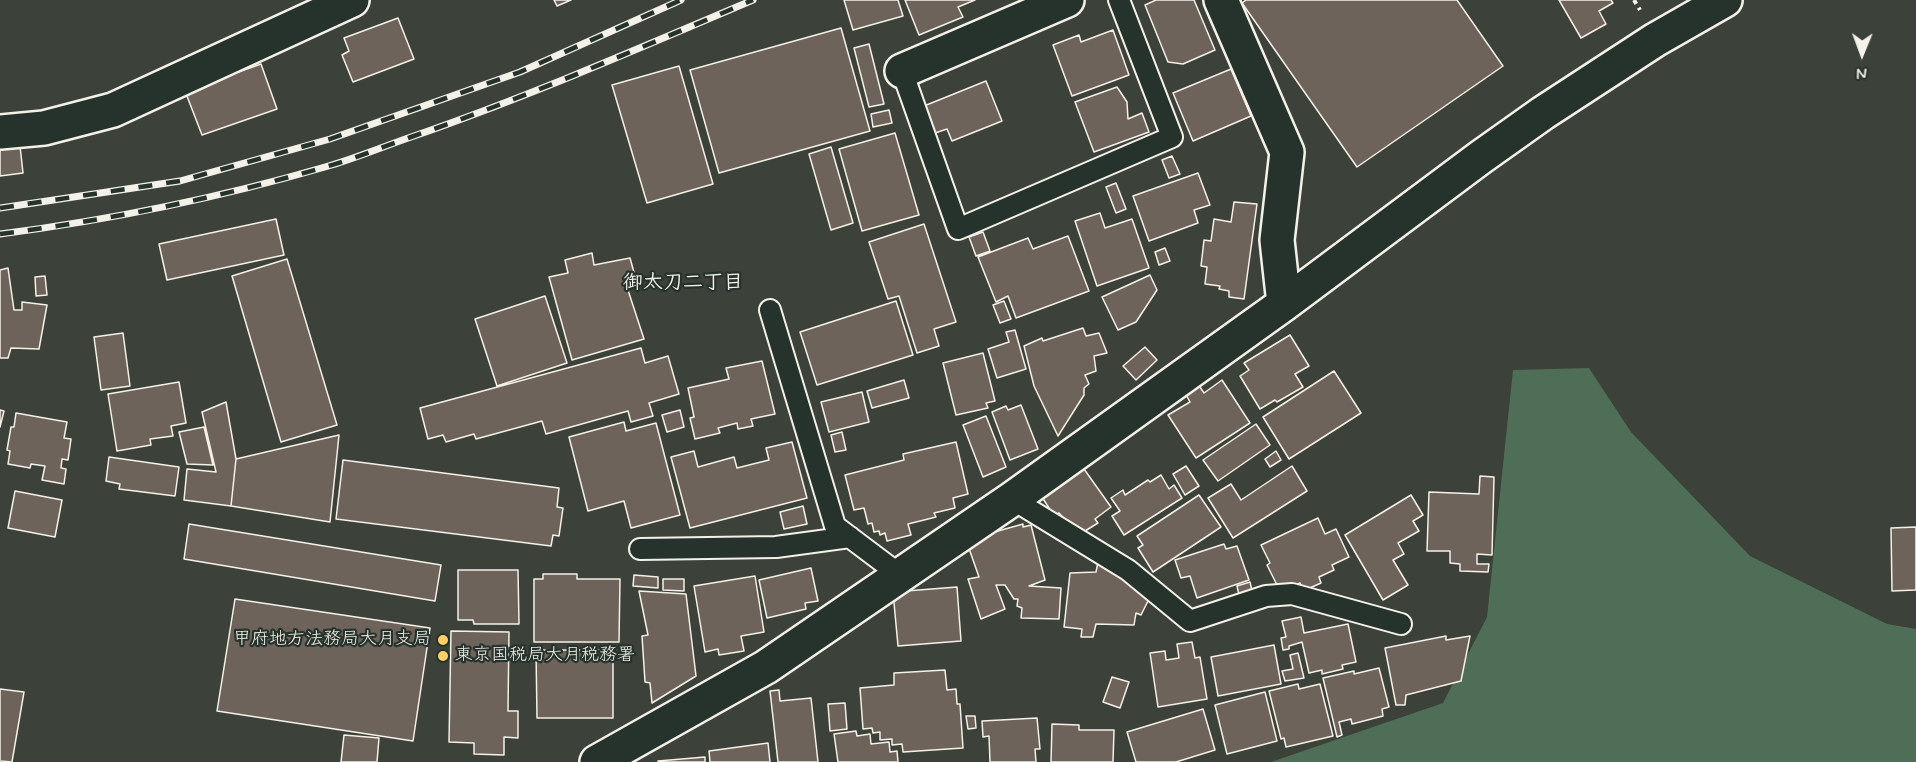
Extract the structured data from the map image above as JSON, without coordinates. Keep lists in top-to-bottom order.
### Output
{
  "districts": ["御太刀二丁目"],
  "places": ["甲府地方法務局大月支局", "東京国税局大月税務署"],
  "north": "bottom"
}
